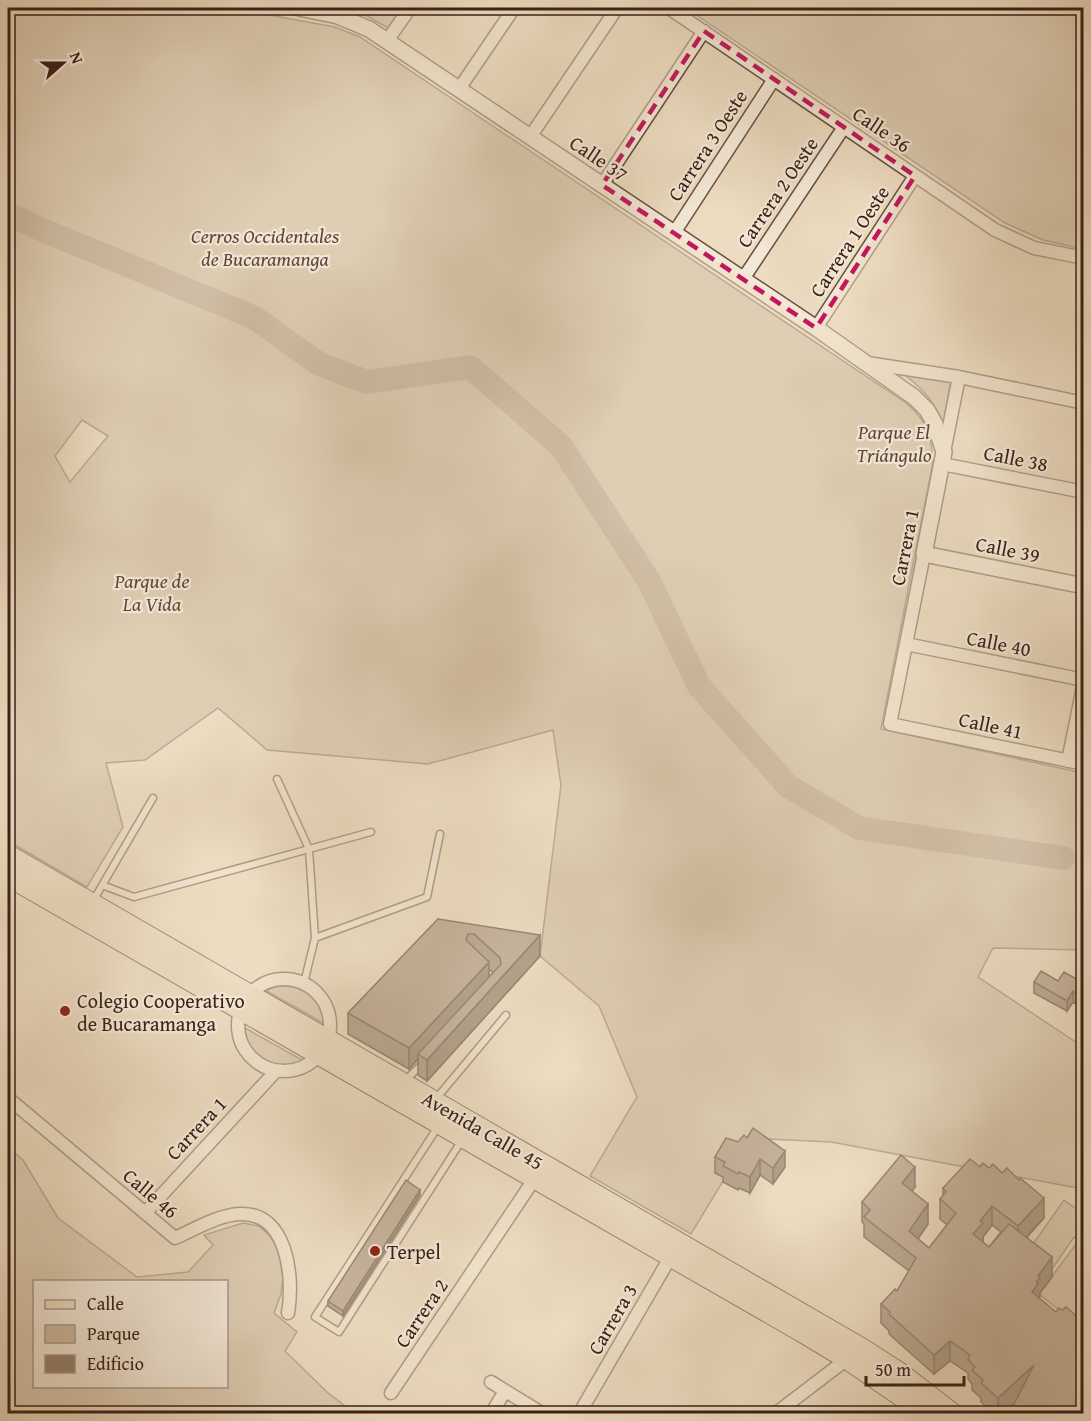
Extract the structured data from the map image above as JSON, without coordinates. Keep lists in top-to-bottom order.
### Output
{
  "streets": {
    "main road": ["Avenida Calle 45"],
    "street": [
      "Calle 36",
      "Carrera 3 Oeste",
      "Calle 37",
      "Carrera 2 Oeste",
      "Carrera 1 Oeste",
      "Calle 38",
      "Carrera 1",
      "Calle 39",
      "Calle 40",
      "Calle 41",
      "Calle 46",
      "Carrera 2",
      "Carrera 3"
    ]
  },
  "crossings": [
    ["Calle 36", "Carrera 3 Oeste"],
    ["Calle 36", "Carrera 2 Oeste"],
    ["Calle 36", "Carrera 1 Oeste"],
    ["Carrera 3 Oeste", "Calle 37"],
    ["Calle 37", "Carrera 2 Oeste"],
    ["Calle 37", "Carrera 1 Oeste"],
    ["Calle 37", "Calle 38"],
    ["Calle 37", "Carrera 1"],
    ["Calle 38", "Carrera 1"],
    ["Carrera 1", "Calle 39"],
    ["Carrera 1", "Calle 40"],
    ["Carrera 1", "Calle 41"],
    ["Carrera 1", "Calle 46"],
    ["Avenida Calle 45", "Carrera 2"],
    ["Avenida Calle 45", "Carrera 3"]
  ],
  "parks": ["Cerros Occidentales de Bucaramanga", "Parque El Triángulo", "Parque de La Vida"],
  "places": ["Colegio Cooperativo de Bucaramanga", "Terpel"],
  "legend": ["Calle", "Parque", "Edificio"],
  "scale_bar": "50 m",
  "north": "right"
}
